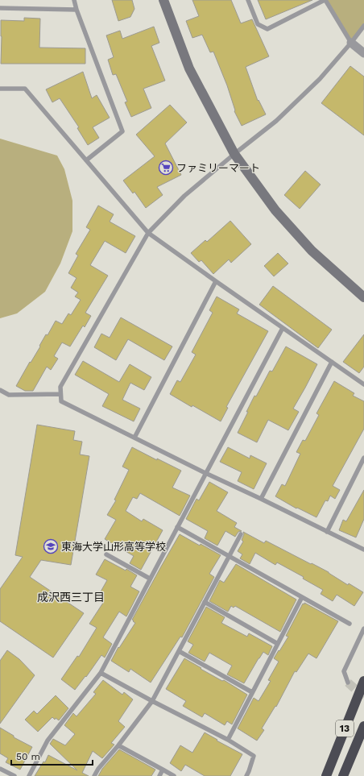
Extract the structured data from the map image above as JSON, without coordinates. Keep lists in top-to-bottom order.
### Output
{
  "streets": {
    "highway": ["13"]
  },
  "districts": ["成沢西三丁目"],
  "places": {
    "supermarket": ["ファミリーマート"],
    "school or university": ["東海大学山形高等学校"]
  },
  "scale_bar": "50 m"
}
